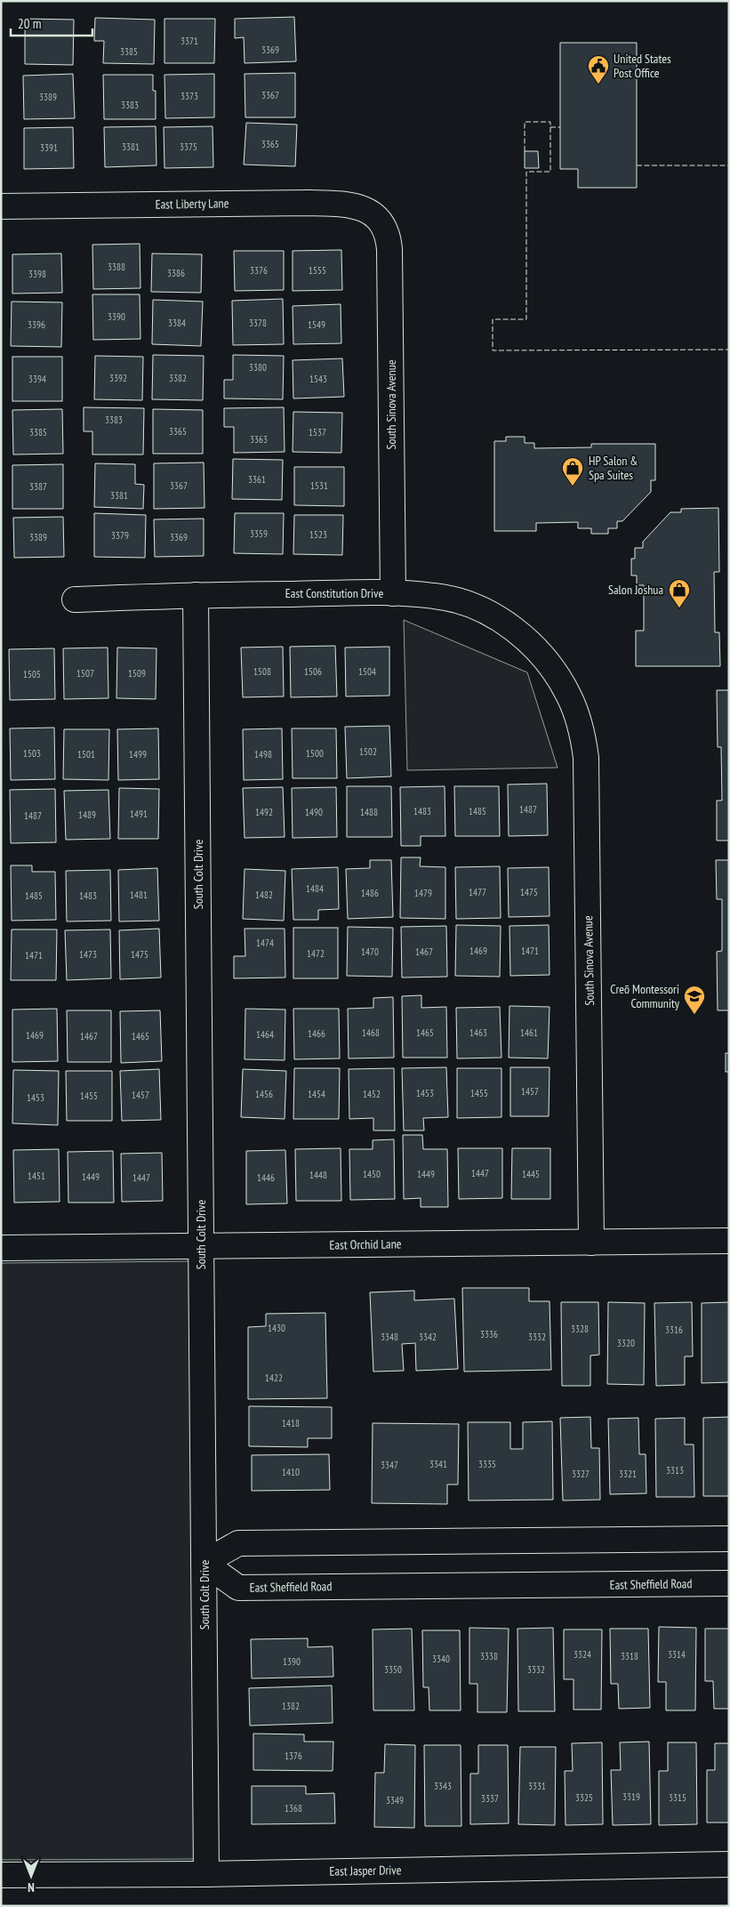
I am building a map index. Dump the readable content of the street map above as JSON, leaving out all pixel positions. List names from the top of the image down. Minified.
{"streets":{"street":["East Liberty Lane","South Sinova Avenue","East Constitution Drive","South Colt Drive","East Orchid Lane","East Sheffield Road","East Jasper Drive"]},"crossings":[["East Liberty Lane","South Sinova Avenue"],["South Sinova Avenue","East Constitution Drive"],["South Sinova Avenue","East Orchid Lane"],["East Constitution Drive","South Colt Drive"],["South Colt Drive","East Orchid Lane"],["South Colt Drive","East Sheffield Road"],["South Colt Drive","East Jasper Drive"]],"places":{"public building":["United States Post Office"],"shop":["HP Salon & Spa Suites","Salon Joshua"],"school or university":["Creō Montessori Community"]},"house_numbers":["3371","3369","3385","3367","3373","3389","3383","3365","3381","3375","3391","3388","3376","1555","3386","3398","3390","3384","3378","3396","1549","3380","3392","3382","3394","1543","3383","3365","3385","1537","3363","3361","3367","1531","3387","3381","3359","1523","3379","3389","3369","1508","1506","1504","1507","1509","1505","1502","1503","1500","1501","1499","1498","1487","1483","1485","1492","1490","1488","1491","1489","1487","1484","1477","1475","1486","1479","1481","1482","1485","1483","1474","1469","1471","1470","1467","1472","1473","1475","1471","1468","1465","1463","1461","1466","1464","1469","1467","1465","1457","1453","1455","1456","1454","1452","1457","1455","1453","1447","1450","1449","1445","1448","1451","1449","1447","1446","1430","3328","3316","3336","3348","3342","3332","3320","1422","1418","3341","3335","3347","3313","1410","3327","3321","3324","3314","3338","3318","3340","1390","3350","3332","1382","1376","3343","3331","3319","3325","3315","3337","3349","1368"],"scale_bar":"20 m","north":"bottom"}
